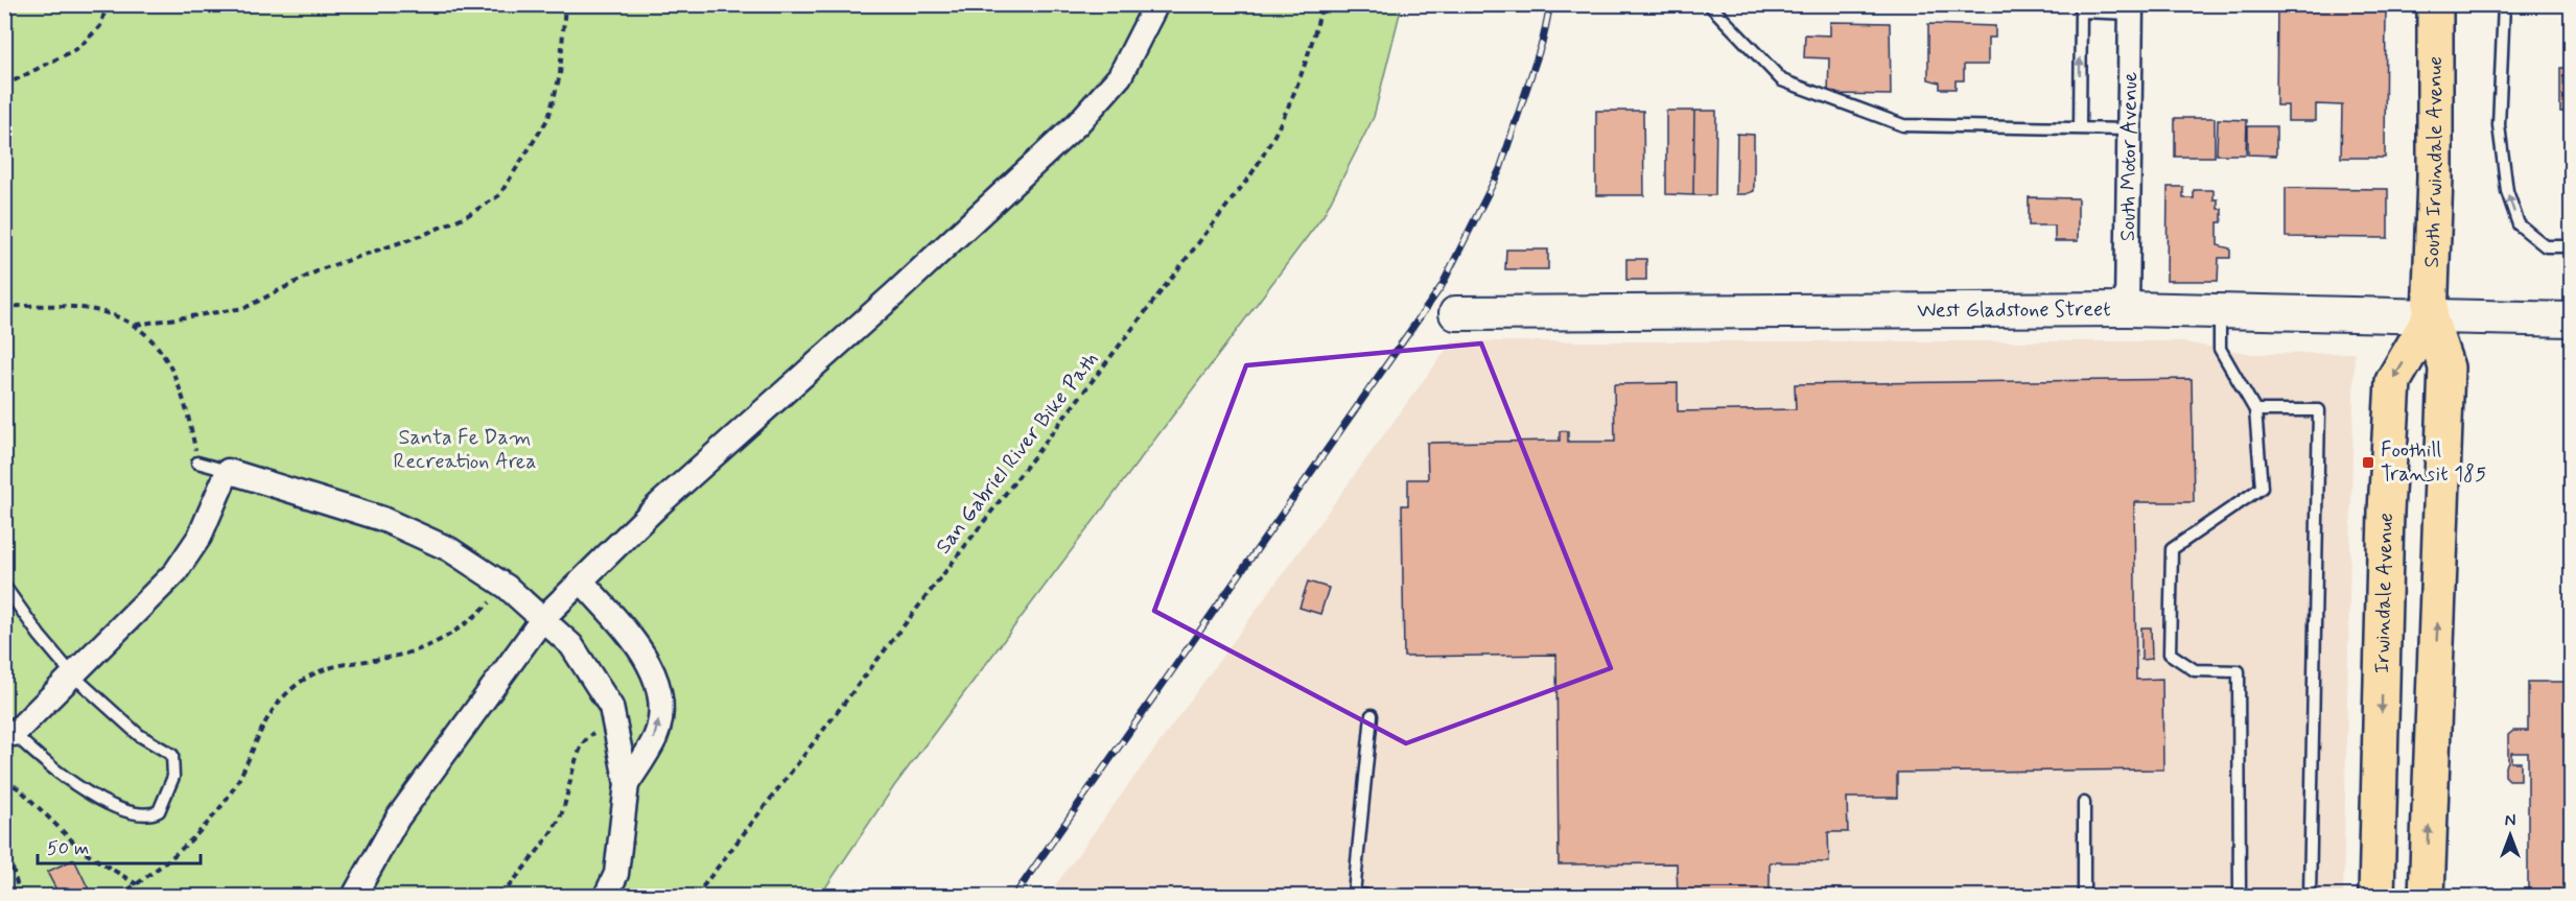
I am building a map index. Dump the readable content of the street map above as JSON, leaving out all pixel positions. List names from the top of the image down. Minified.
{"streets":{"main road":["South Irwindale Avenue","Irwindale Avenue"],"street":["South Motor Avenue","West Gladstone Street"],"path":["San Gabriel River Bike Path"]},"crossings":[["South Motor Avenue","West Gladstone Street"],["South Irwindale Avenue","West Gladstone Street"],["South Irwindale Avenue","Irwindale Avenue"],["West Gladstone Street","Irwindale Avenue"]],"parks":["Santa Fe Dam Recreation Area"],"places":{"transit":["Foothill Transit 185"]},"scale_bar":"50 m","north":"top"}
